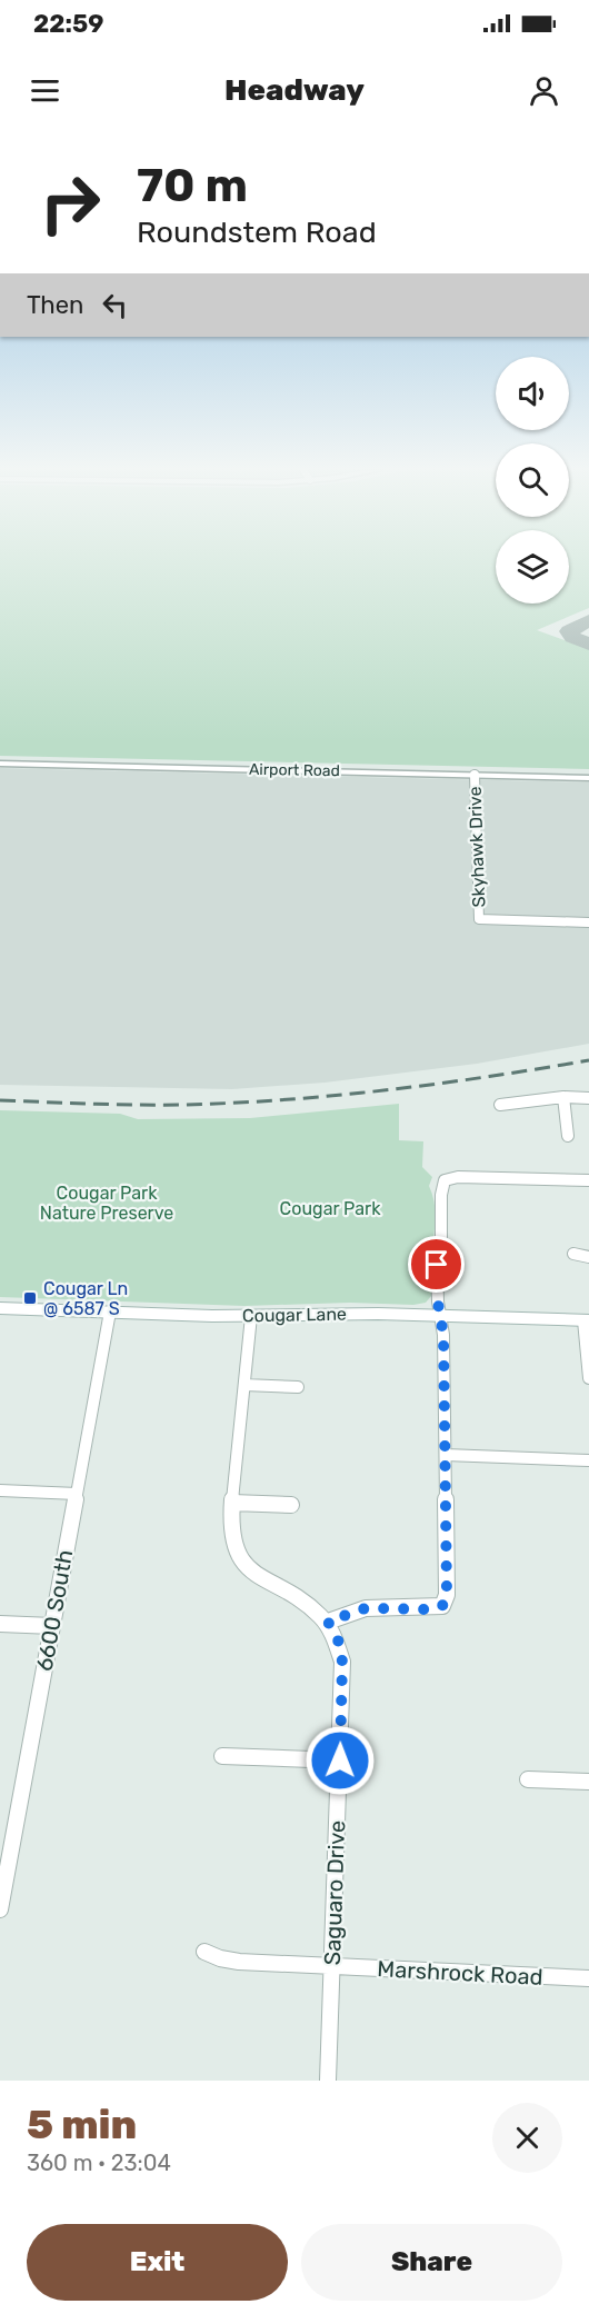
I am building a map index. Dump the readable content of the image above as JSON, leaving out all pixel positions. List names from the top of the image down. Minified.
{"streets":{"main road":["Cougar Lane"],"street":["Airport Road","Skyhawk Drive","6600 South","Saguaro Drive","Marshrock Road"]},"crossings":[["Airport Road","Skyhawk Drive"],["Cougar Lane","6600 South"],["Cougar Lane","Saguaro Drive"],["Saguaro Drive","Marshrock Road"]],"parks":["Cougar Park Nature Preserve","Cougar Park"],"places":{"transit":["Cougar Ln @ 6587 S"]},"page":{"status":"22:59","header":"Headway","turn":["70 m","Roundstem Road"],"then":"Then","heading":["5 min","360 m · 23:04"],"buttons":["Exit","Share"]}}
